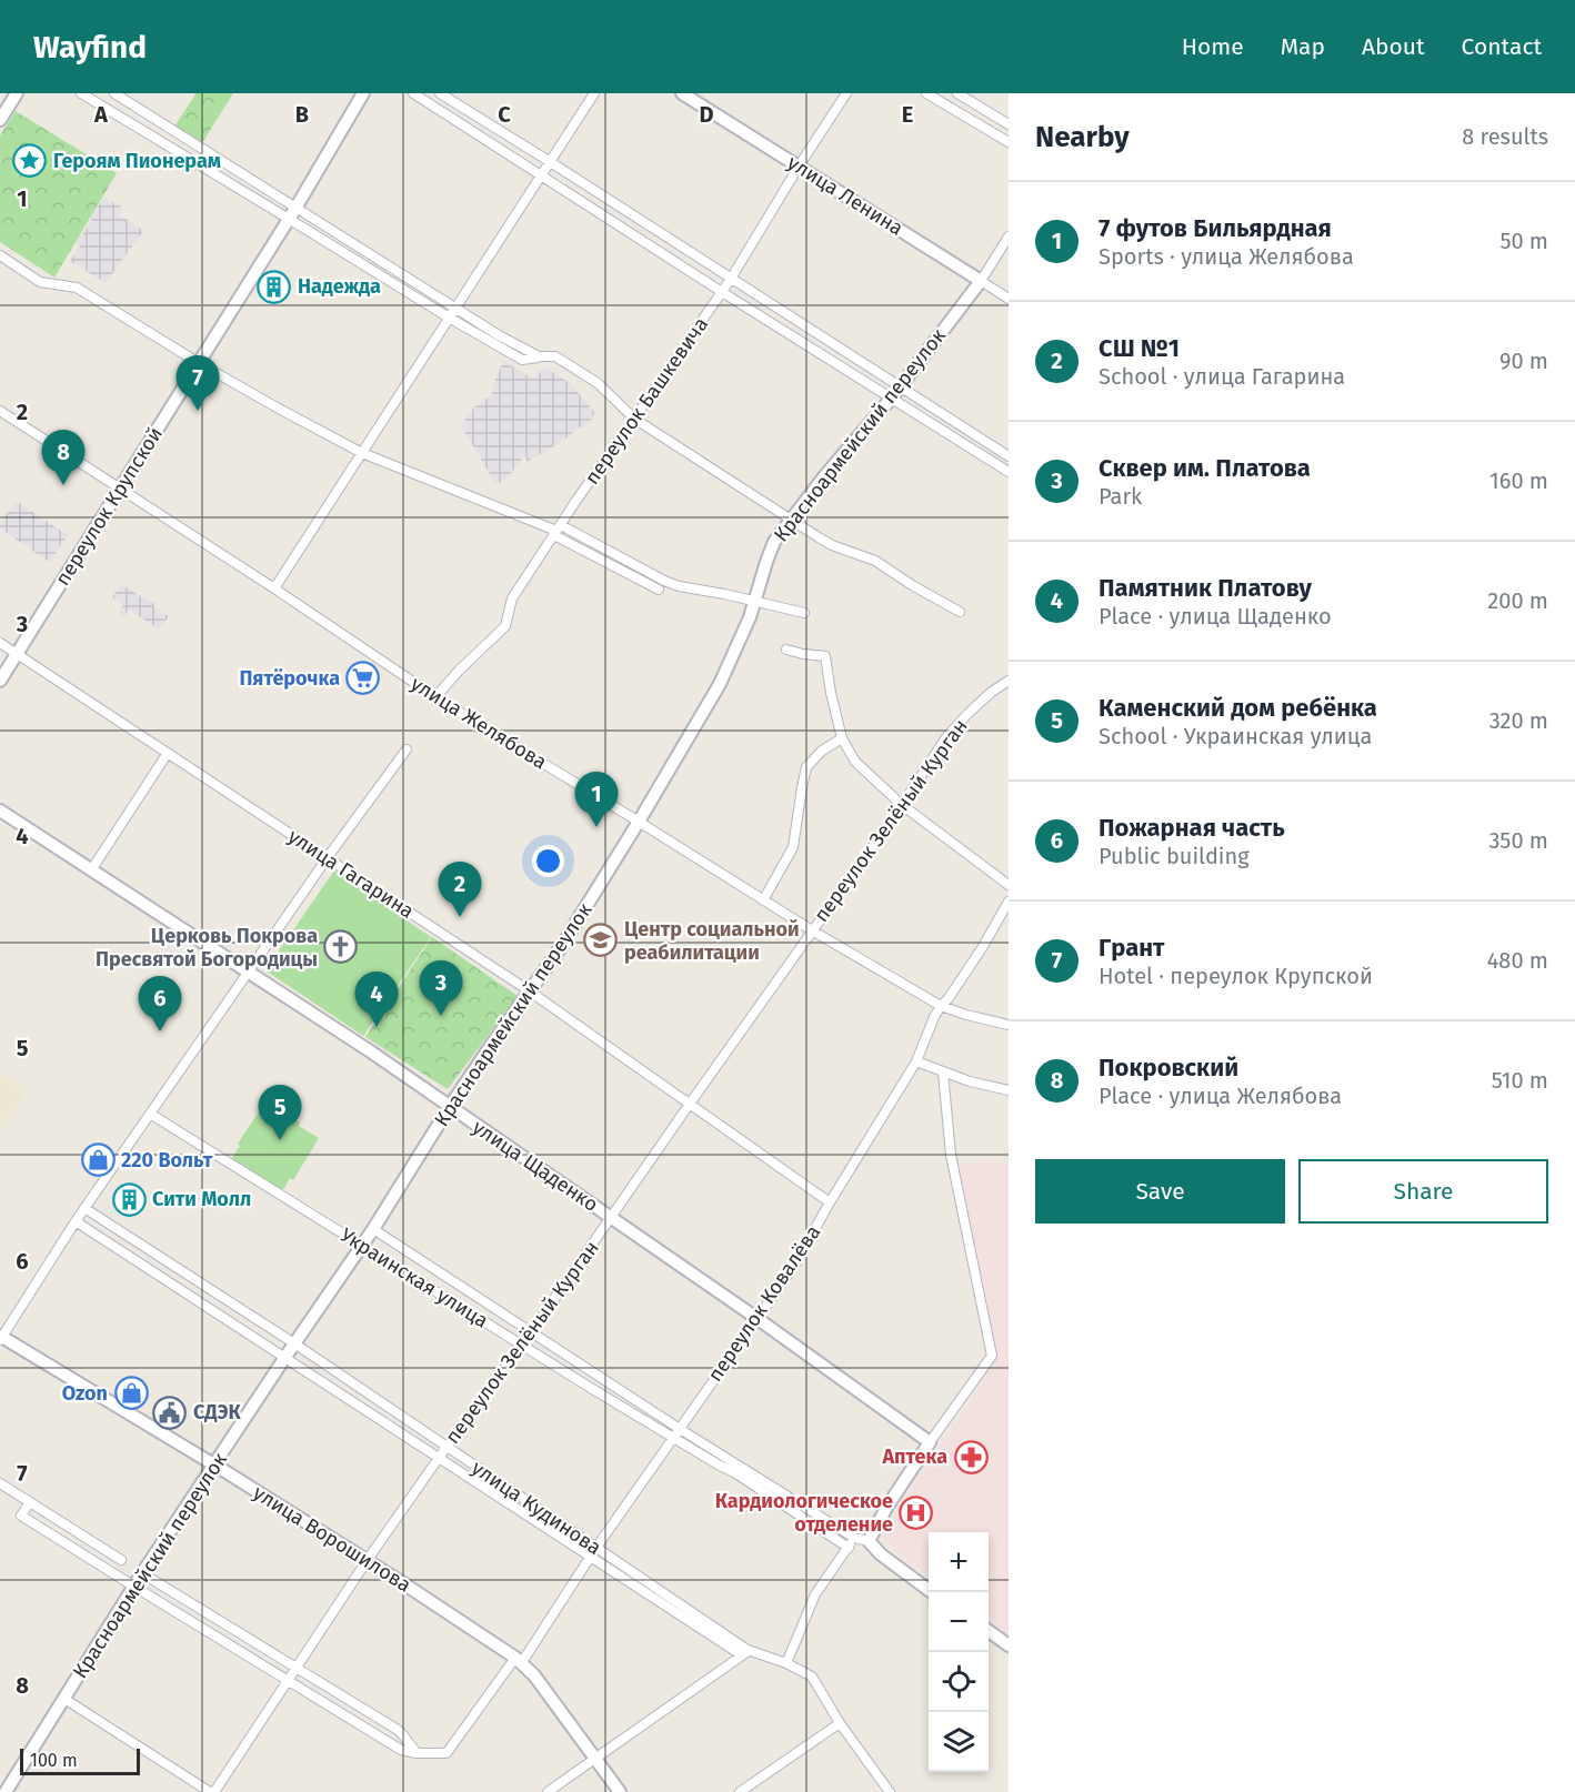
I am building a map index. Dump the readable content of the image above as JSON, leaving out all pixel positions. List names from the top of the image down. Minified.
{"streets":{"street":["улица Ленина","переулок Башкевича","Красноармейский переулок","переулок Крупской","улица Желябова","переулок Зелёный Курган","улица Гагарина","улица Щаденко","Украинская улица","переулок Ковалёва","улица Кудинова","улица Ворошилова"]},"crossings":[["улица Ленина","переулок Башкевича"],["улица Ленина","Красноармейский переулок"],["переулок Башкевича","улица Желябова"],["Красноармейский переулок","улица Желябова"],["Красноармейский переулок","улица Гагарина"],["Красноармейский переулок","улица Щаденко"],["Красноармейский переулок","Украинская улица"],["Красноармейский переулок","улица Кудинова"],["Красноармейский переулок","улица Ворошилова"],["переулок Крупской","улица Желябова"],["переулок Крупской","улица Гагарина"],["улица Желябова","переулок Зелёный Курган"],["улица Желябова","переулок Ковалёва"],["переулок Зелёный Курган","улица Гагарина"],["переулок Зелёный Курган","улица Щаденко"],["переулок Зелёный Курган","Украинская улица"],["переулок Зелёный Курган","улица Кудинова"],["переулок Зелёный Курган","улица Ворошилова"],["улица Гагарина","переулок Ковалёва"],["улица Щаденко","переулок Ковалёва"],["Украинская улица","переулок Ковалёва"],["переулок Ковалёва","улица Кудинова"],["переулок Ковалёва","улица Ворошилова"]],"places":{"place":["Героям Пионерам"],"building":["Надежда","Сити Молл"],"supermarket":["Пятёрочка"],"school or university":["Центр социальной реабилитации"],"church":["Церковь Покрова Пресвятой Богородицы"],"shop":["220 Вольт","Ozon"],"public building":["СДЭК"],"pharmacy":["Аптека"],"hospital":["Кардиологическое отделение"]},"scale_bar":"100 m","page":{"header":"Wayfind","nav":["Home","Map","About","Contact"],"heading":["Nearby","8 results"],"list":[{"mark":"1","name":"7 футов Бильярдная","note":"Sports · улица Желябова","value":"50 m"},{"mark":"2","name":"СШ №1","note":"School · улица Гагарина","value":"90 m"},{"mark":"3","name":"Сквер им. Платова","note":"Park","value":"160 m"},{"mark":"4","name":"Памятник Платову","note":"Place · улица Щаденко","value":"200 m"},{"mark":"5","name":"Каменский дом ребёнка","note":"School · Украинская улица","value":"320 m"},{"mark":"6","name":"Пожарная часть","note":"Public building","value":"350 m"},{"mark":"7","name":"Грант","note":"Hotel · переулок Крупской","value":"480 m"},{"mark":"8","name":"Покровский","note":"Place · улица Желябова","value":"510 m"}],"pins":["7","8","1","2","3","4","6","5"],"buttons":["Save","Share"],"map_buttons":["+","−"],"scale":"100 m"},"grid":{"columns":["A","B","C","D","E"],"rows":["1","2","3","4","5","6","7","8"]}}
